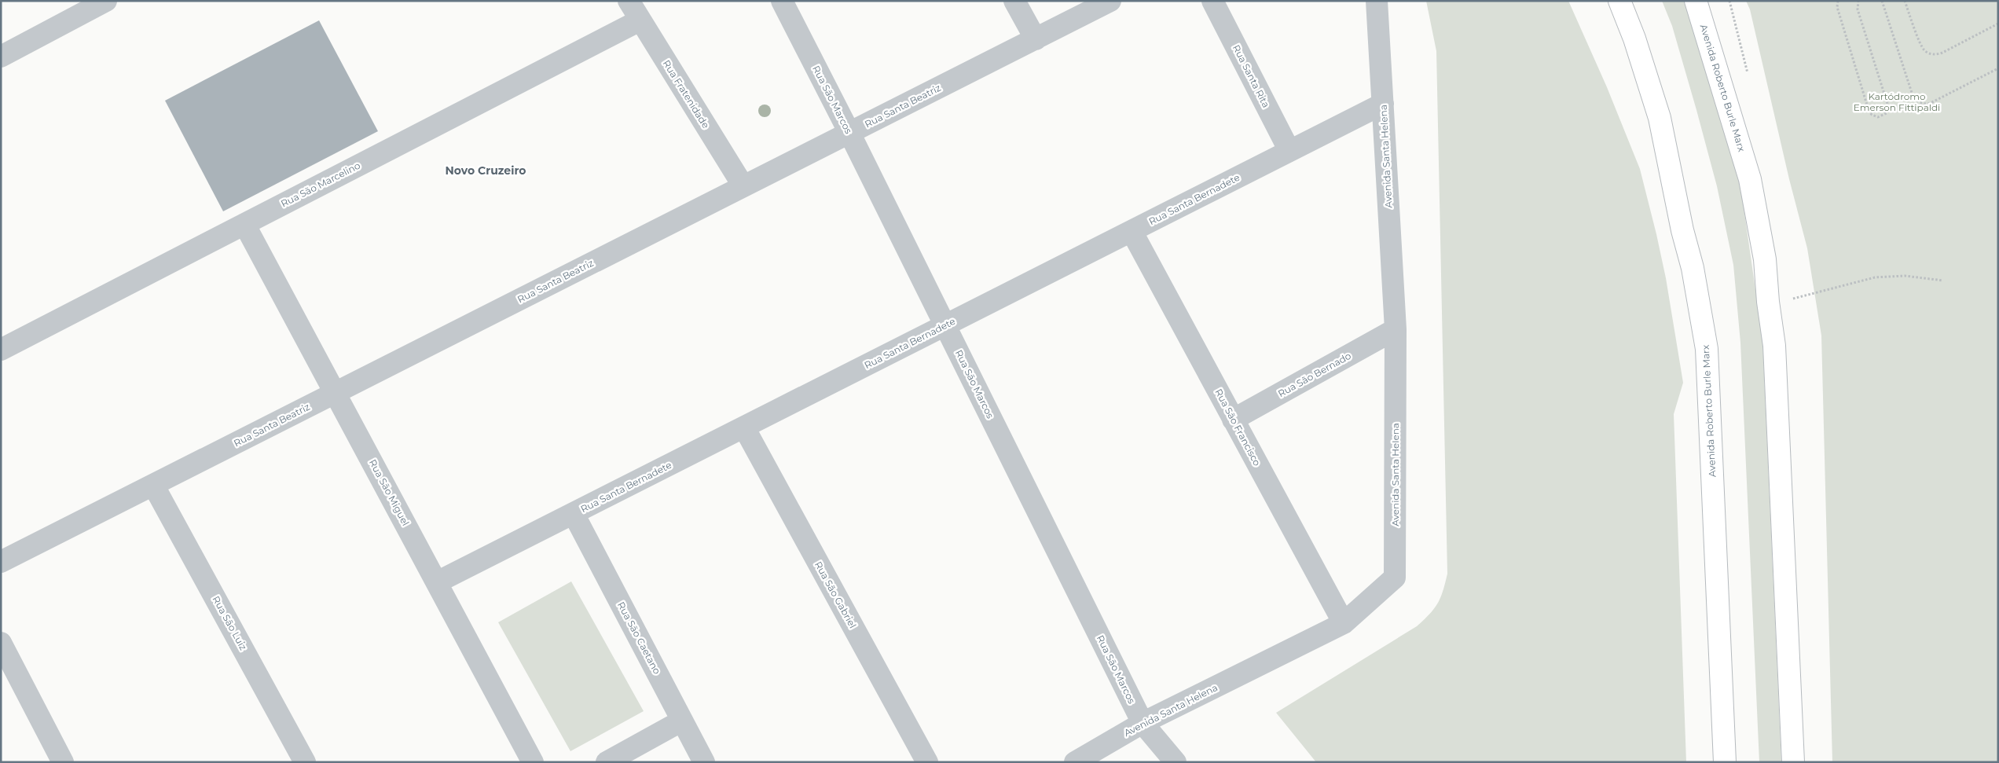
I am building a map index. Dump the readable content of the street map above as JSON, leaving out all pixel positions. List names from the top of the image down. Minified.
{"streets":{"main road":["Avenida Roberto Burle Marx"],"street":["Rua Santa Rita","Rua Fratenidade","Rua São Marcos","Rua Santa Beatriz","Avenida Santa Helena","Rua São Marcelino","Rua Santa Bernadete","Rua São Bernado","Rua São Francisco","Rua São Miguel","Rua São Gabriel","Rua São Luiz","Rua São Caetano"]},"crossings":[["Rua Santa Rita","Rua Santa Bernadete"],["Rua Fratenidade","Rua Santa Beatriz"],["Rua Fratenidade","Rua São Marcelino"],["Rua São Marcos","Rua Santa Beatriz"],["Rua São Marcos","Avenida Santa Helena"],["Rua São Marcos","Rua Santa Bernadete"],["Rua Santa Beatriz","Rua São Miguel"],["Rua Santa Beatriz","Rua São Luiz"],["Avenida Santa Helena","Rua Santa Bernadete"],["Avenida Santa Helena","Rua São Bernado"],["Avenida Santa Helena","Rua São Francisco"],["Rua São Marcelino","Rua São Miguel"],["Rua Santa Bernadete","Rua São Francisco"],["Rua Santa Bernadete","Rua São Miguel"],["Rua Santa Bernadete","Rua São Gabriel"],["Rua Santa Bernadete","Rua São Caetano"],["Rua São Bernado","Rua São Francisco"]],"districts":["Novo Cruzeiro"],"parks":["Kartódromo Emerson Fittipaldi"]}
